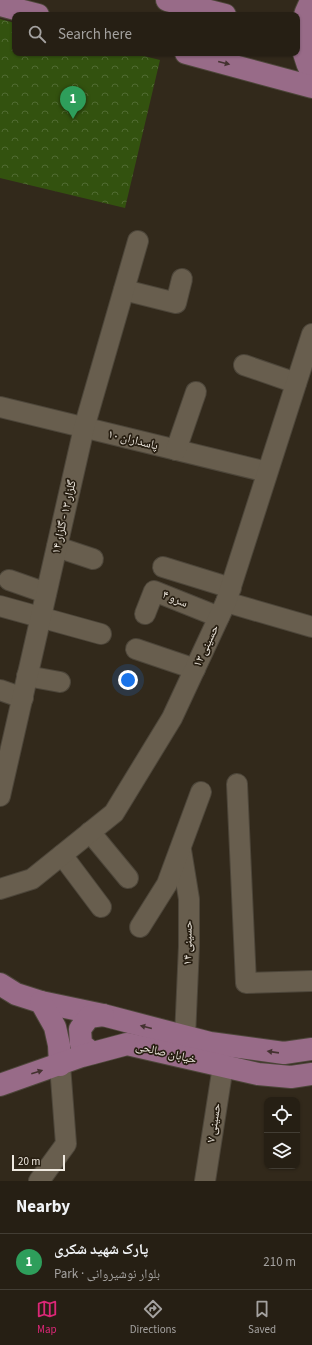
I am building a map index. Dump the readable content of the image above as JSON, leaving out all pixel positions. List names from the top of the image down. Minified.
{"streets":{"main road":["خيابان صالحی"],"street":["پاسداران ١٠","گلزار ۱۳ - گلزار ۱۴","سرو ۴","حسینی ۱۲","حسینی ۱۴","حسینی ۷"]},"crossings":[["پاسداران ١٠","گلزار ۱۳ - گلزار ۱۴"],["پاسداران ١٠","حسینی ۱۲"],["سرو ۴","حسینی ۱۲"],["حسینی ۱۴","خيابان صالحی"],["خيابان صالحی","حسینی ۷"]],"scale_bar":"20 m","page":{"search":"Search here","pins":"1","scale":"20 m","heading":"Nearby","list":[{"mark":"1","name":"پارک شهید شکری","note":"Park · بلوار نوشیروانی","value":"210 m"}],"nav":["Map","Directions","Saved"]}}
